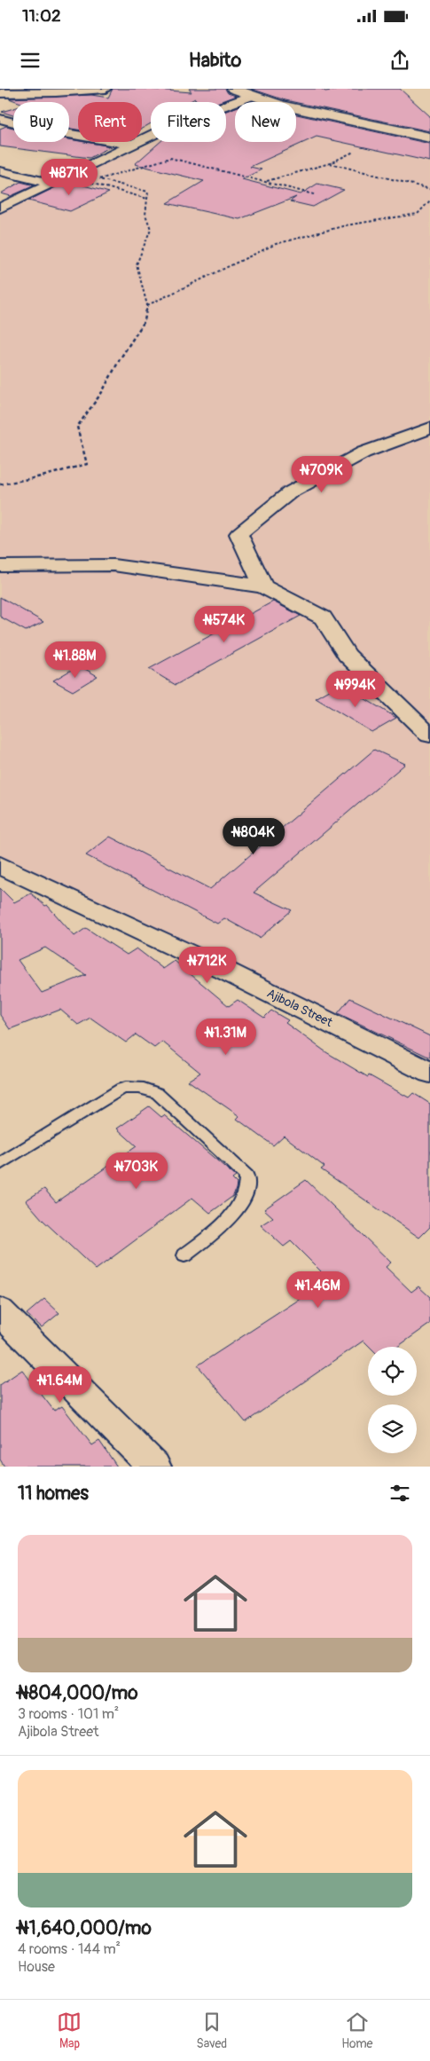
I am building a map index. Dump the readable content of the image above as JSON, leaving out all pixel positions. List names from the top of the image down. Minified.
{"streets":{"street":["Ajibola Street"]},"page":{"status":"11:02","header":"Habito","chip":["Buy","Rent","Filters","New"],"price":["₦871K","₦709K","₦574K","₦1.88M","₦994K","₦804K","₦712K","₦1.31M","₦703K","₦1.46M","₦1.64M"],"heading":"11 homes","list":[{"name":"₦804,000/mo","note":"3 rooms · 101 m² · Ajibola Street"},{"name":"₦1,640,000/mo","note":"4 rooms · 144 m² · House"}],"tabs":["Map","Saved","Home"]}}
